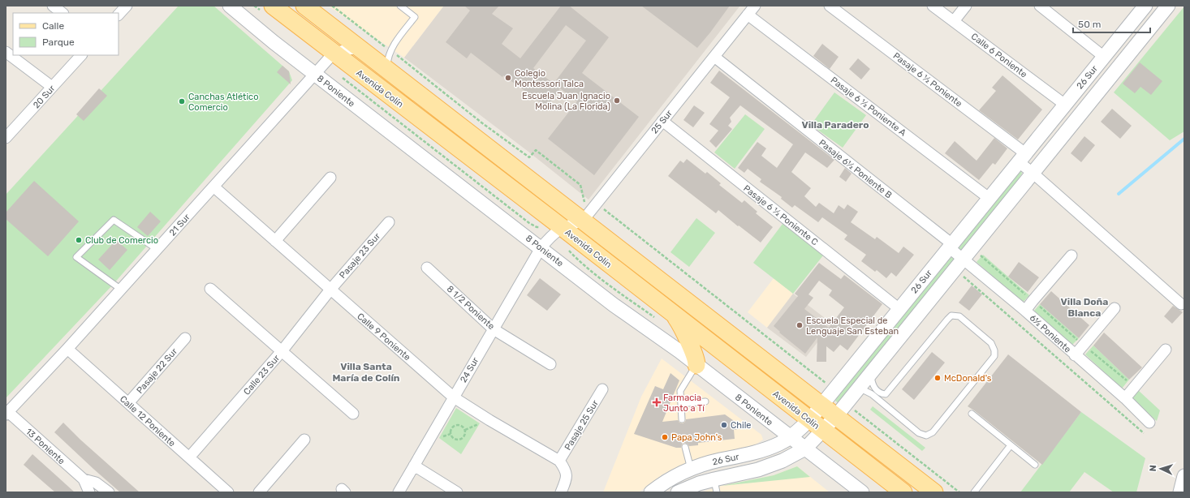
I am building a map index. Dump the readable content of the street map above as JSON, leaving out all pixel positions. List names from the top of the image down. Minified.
{"streets":{"main road":["Avenida Colín"],"street":["Calle 6 Poniente","26 Sur","Pasaje 6 ½ Poniente","8 Poniente","20 Sur","Pasaje 6 ½ Poniente A","25 Sur","Pasaje 6½ Poniente B","Pasaje 6 ½ Poniente C","21 Sur","Pasaje 23 Sur","8 1/2 Poniente","6½ Poniente","Calle 9 Poniente","24 Sur","Pasaje 22 Sur","Calle 23 Sur","Calle 12 Poniente","Pasaje 25 Sur","13 Poniente"]},"crossings":[["Calle 6 Poniente","26 Sur"],["26 Sur","Pasaje 6 ½ Poniente"],["26 Sur","Avenida Colín"],["26 Sur","8 Poniente"],["26 Sur","Pasaje 6 ½ Poniente A"],["26 Sur","Pasaje 6½ Poniente B"],["26 Sur","Pasaje 6 ½ Poniente C"],["26 Sur","6½ Poniente"],["Avenida Colín","25 Sur"],["Avenida Colín","21 Sur"],["Avenida Colín","24 Sur"],["8 Poniente","21 Sur"],["8 Poniente","24 Sur"],["Pasaje 6 ½ Poniente A","25 Sur"],["25 Sur","Pasaje 6½ Poniente B"],["25 Sur","Pasaje 6 ½ Poniente C"],["Pasaje 6½ Poniente B","6½ Poniente"],["21 Sur","Calle 9 Poniente"],["21 Sur","Calle 12 Poniente"],["21 Sur","13 Poniente"],["Pasaje 23 Sur","Calle 9 Poniente"],["Pasaje 23 Sur","Calle 23 Sur"],["8 1/2 Poniente","24 Sur"],["Calle 9 Poniente","24 Sur"],["Calle 9 Poniente","Calle 23 Sur"],["Calle 9 Poniente","Pasaje 25 Sur"],["Pasaje 22 Sur","Calle 12 Poniente"],["Calle 23 Sur","Calle 12 Poniente"]],"districts":["Villa Paradero","Villa Doña Blanca","Villa Santa María de Colín"],"places":{"other":["Colegio Montessori Talca","Escuela Juan Ignacio Molina (La Florida)","Canchas Atlético Comercio","Club de Comercio","Escuela Especial de Lenguaje San Esteban","McDonald's","Chile","Papa John's"],"health":["Farmacia Junto a Tí"]},"legend":["Calle","Parque"],"scale_bar":"50 m","north":"left"}
